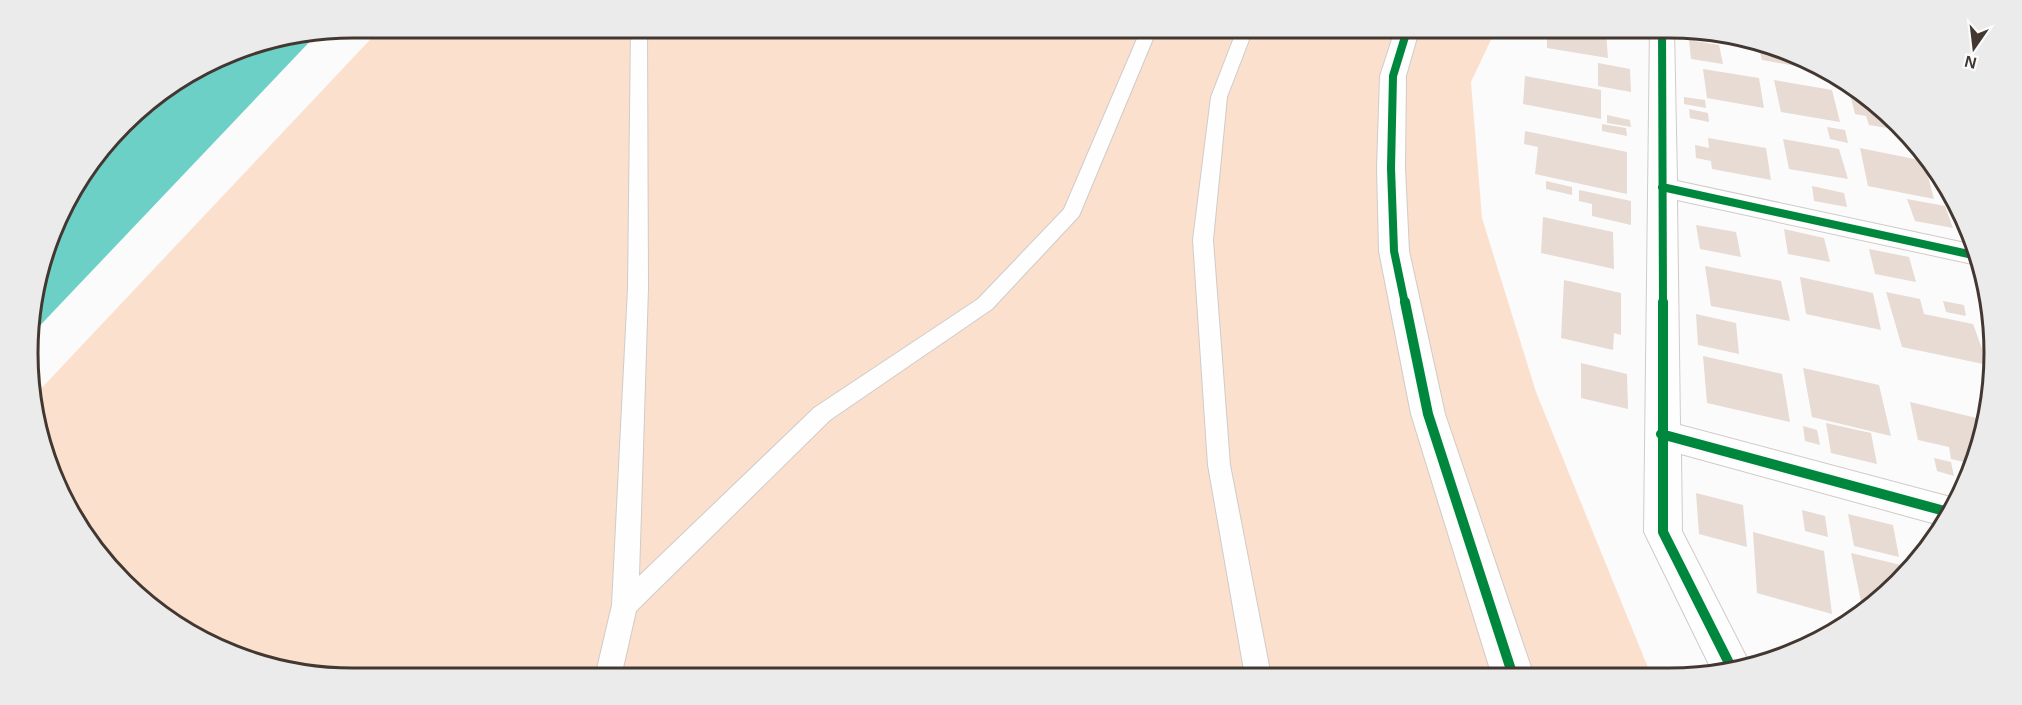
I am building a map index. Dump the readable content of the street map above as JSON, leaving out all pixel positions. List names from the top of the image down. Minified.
{"north":"bottom"}
